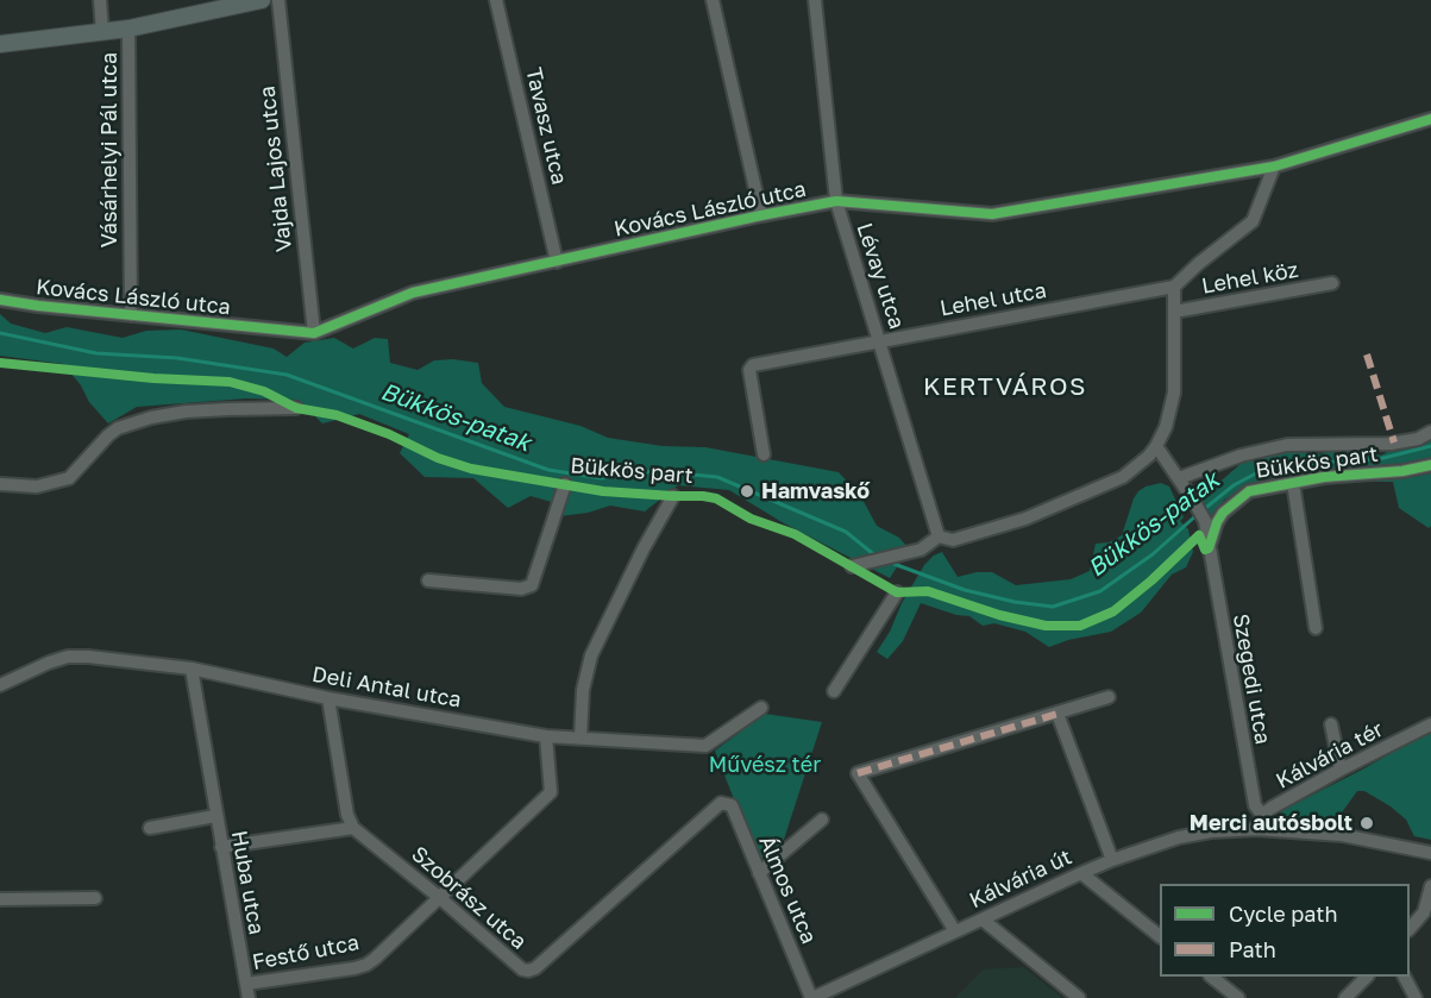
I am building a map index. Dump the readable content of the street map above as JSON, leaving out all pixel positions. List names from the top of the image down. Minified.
{"streets":{"street":["Tavasz utca","Vásárhelyi Pál utca","Vajda Lajos utca","Kovács László utca","Lévay utca","Lehel köz","Lehel utca","Bükkös part","Szegedi utca","Deli Antal utca","Kálvária tér","Kálvária út","Huba utca","Álmos utca","Szobrász utca","Festő utca"]},"crossings":[["Tavasz utca","Kovács László utca"],["Vásárhelyi Pál utca","Kovács László utca"],["Vajda Lajos utca","Kovács László utca"],["Kovács László utca","Lévay utca"],["Lévay utca","Lehel utca"],["Bükkös part","Szegedi utca"],["Szegedi utca","Kálvária tér"],["Deli Antal utca","Huba utca"],["Deli Antal utca","Festő utca"],["Kálvária tér","Kálvária út"],["Kálvária út","Álmos utca"],["Huba utca","Festő utca"],["Álmos utca","Szobrász utca"],["Szobrász utca","Festő utca"]],"districts":["KERTVÁROS"],"water":["Bükkös-patak"],"parks":["Művész tér"],"places":["Hamvaskő","Merci autósbolt"],"legend":["Cycle path","Path"]}
